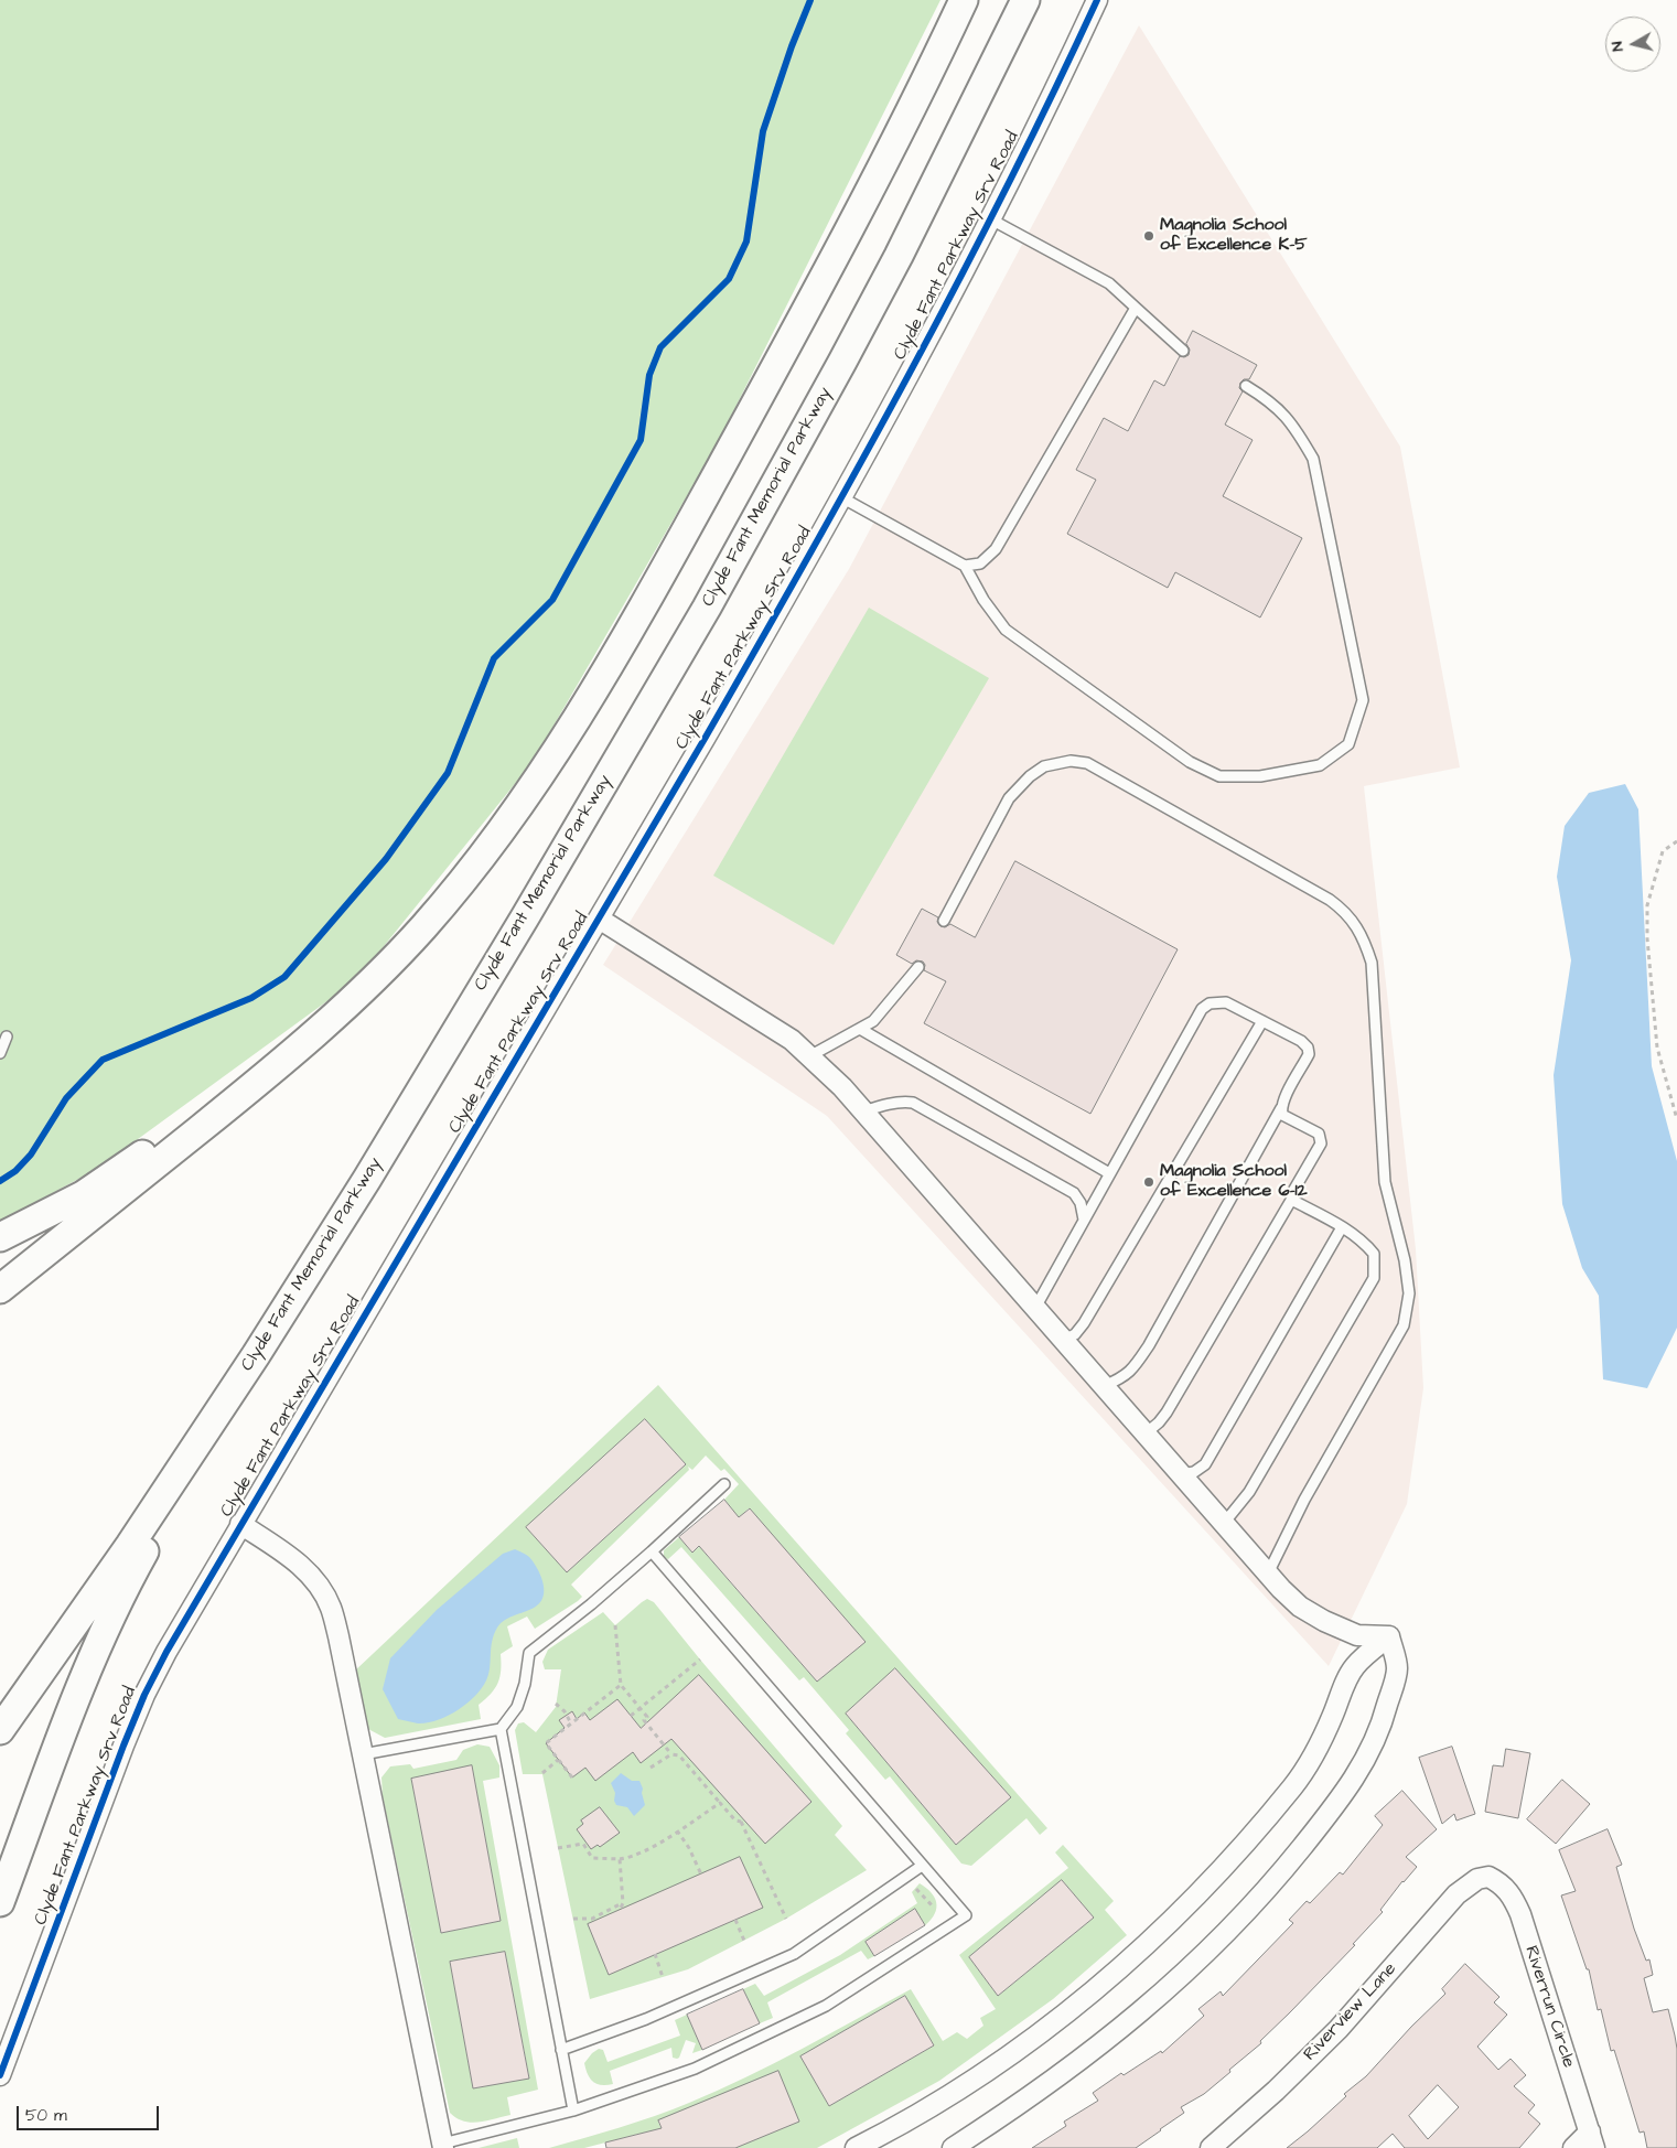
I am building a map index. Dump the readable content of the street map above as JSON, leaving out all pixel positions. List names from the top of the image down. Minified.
{"streets":{"main road":["Clyde Fant Memorial Parkway"],"street":["Clyde Fant Parkway Srv Road","Riverrun Circle","Riverview Lane"]},"crossings":[["Riverrun Circle","Riverview Lane"]],"places":["Magnolia School of Excellence K-5","Magnolia School of Excellence 6-12"],"scale_bar":"50 m","north":"left"}
